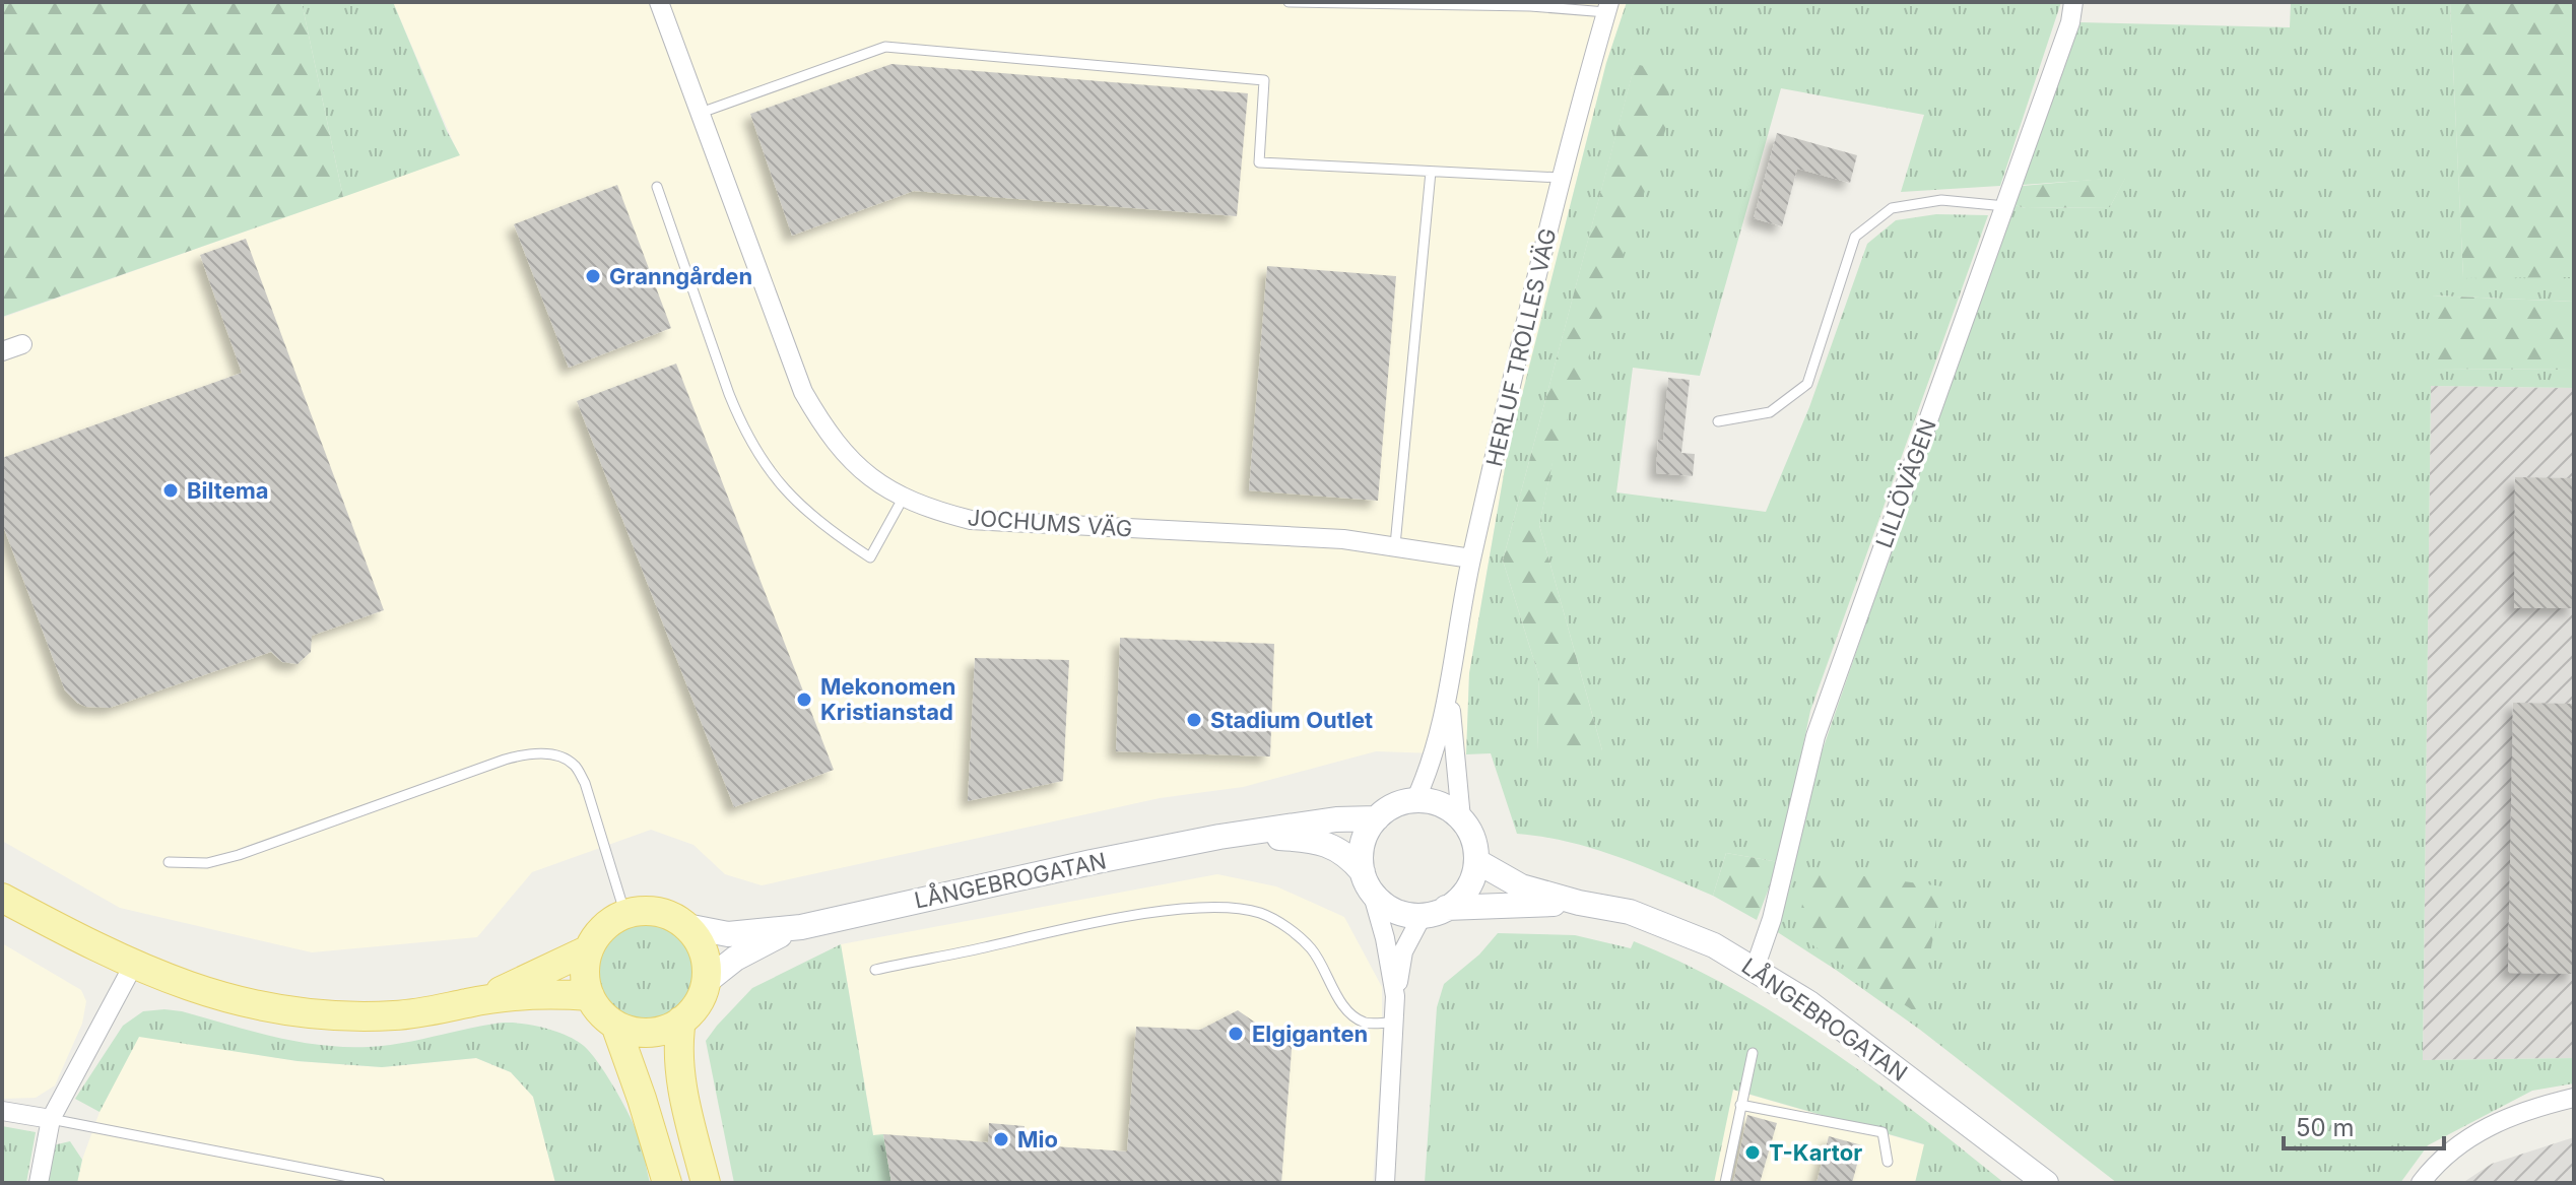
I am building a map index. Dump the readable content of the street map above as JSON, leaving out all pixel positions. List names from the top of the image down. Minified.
{"streets":{"main road":["LÅNGEBROGATAN"],"street":["HERLUF TROLLES VÄG","LILLÖVÄGEN","JOCHUMS VÄG"]},"crossings":[["HERLUF TROLLES VÄG","JOCHUMS VÄG"],["HERLUF TROLLES VÄG","LÅNGEBROGATAN"],["LILLÖVÄGEN","LÅNGEBROGATAN"]],"places":["Granngården","Biltema","Mekonomen Kristianstad","Stadium Outlet","Elgiganten","Mio","T-Kartor"],"scale_bar":"50 m"}
